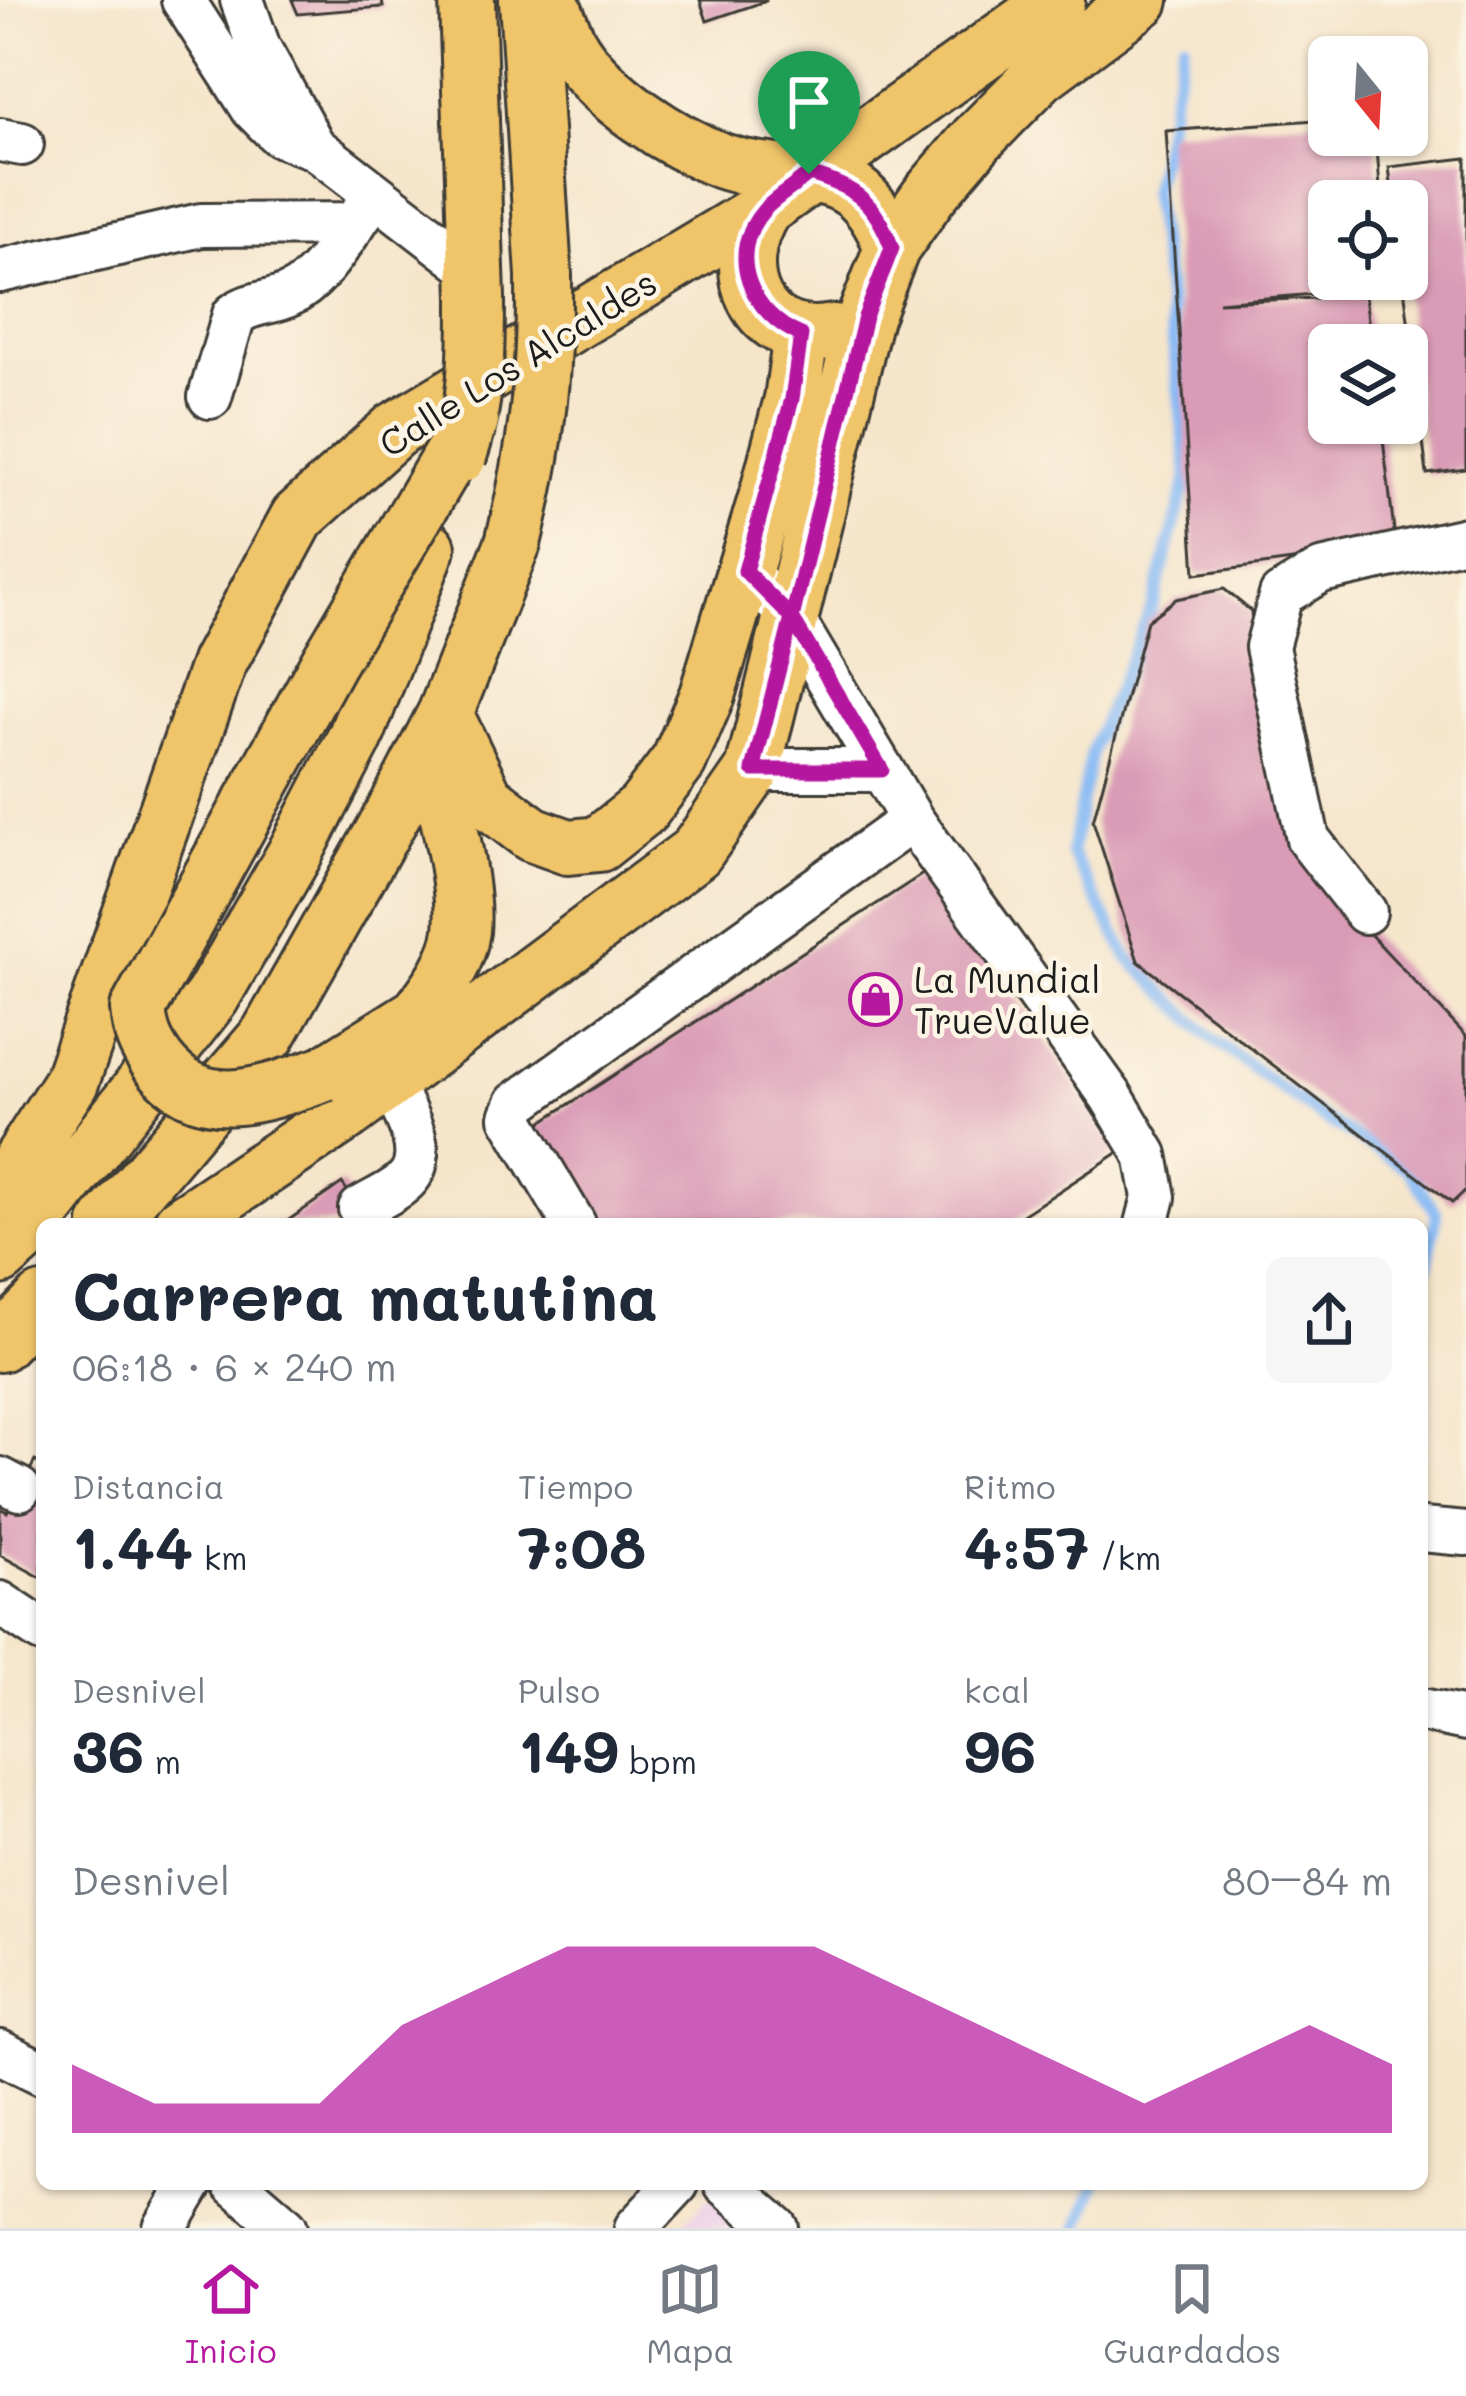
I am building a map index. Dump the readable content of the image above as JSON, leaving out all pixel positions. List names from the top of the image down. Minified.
{"streets":{"main road":["Calle Los Alcaldes"]},"places":{"shop":["La Mundial TrueValue"]},"north":"bottom","page":{"heading":["Carrera matutina","06:18 · 6 × 240 m"],"stats":[["Distancia","1.44 km"],["Tiempo","7:08"],["Ritmo","4:57 /km"],["Desnivel","36 m"],["Pulso","149 bpm"],["kcal","96"]],"chart":["Desnivel","80–84 m"],"tabs":["Inicio","Mapa","Guardados"]}}
